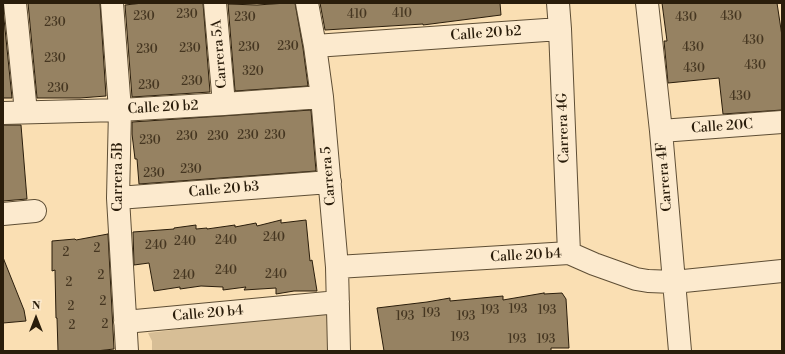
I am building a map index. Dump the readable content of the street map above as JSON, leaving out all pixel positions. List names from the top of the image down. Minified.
{"streets":{"street":["Calle 20 b2","Carrera 5A","Calle 20C","Carrera 4G","Carrera 5","Carrera 5B","Carrera 4F","Calle 20 b3","Calle 20 b4"]},"crossings":[["Calle 20 b2","Carrera 5A"],["Calle 20 b2","Carrera 4G"],["Calle 20 b2","Carrera 5"],["Calle 20 b2","Carrera 5B"],["Calle 20C","Carrera 4F"],["Carrera 4G","Calle 20 b4"],["Carrera 5","Calle 20 b3"],["Carrera 5","Calle 20 b4"],["Carrera 5B","Calle 20 b3"],["Carrera 5B","Calle 20 b4"],["Carrera 4F","Calle 20 b4"]],"house_numbers":["410","230","410","230","430","230","430","230","430","230","230","430","230","230","230","430","430","320","230","230","230","430","230","230","230","230","230","230","230","240","240","240","240","2","2","240","240","2","240","2","2","2","193","193","193","193","193","193","2","2","193","193","193"],"north":"top"}
